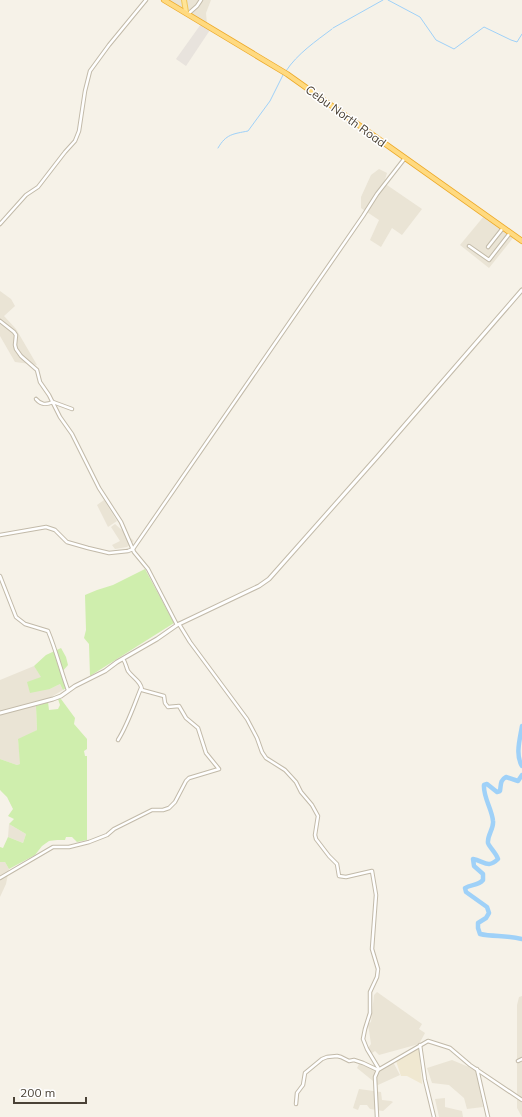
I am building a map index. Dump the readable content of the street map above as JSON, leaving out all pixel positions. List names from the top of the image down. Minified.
{"streets":{"highway":["Cebu North Road"]},"scale_bar":"200 m"}
